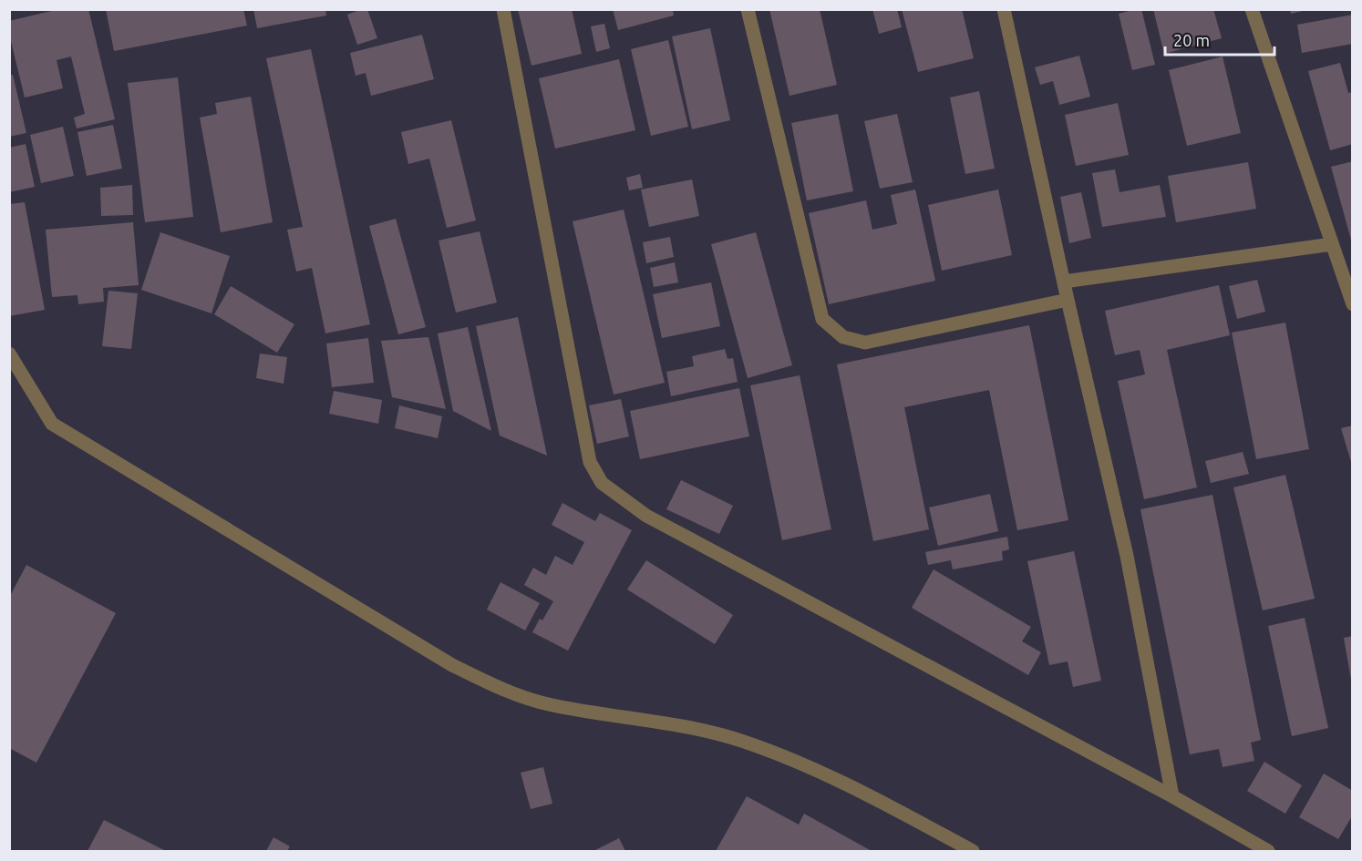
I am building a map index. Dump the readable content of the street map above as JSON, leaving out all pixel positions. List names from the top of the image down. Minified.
{"scale_bar":"20 m"}
